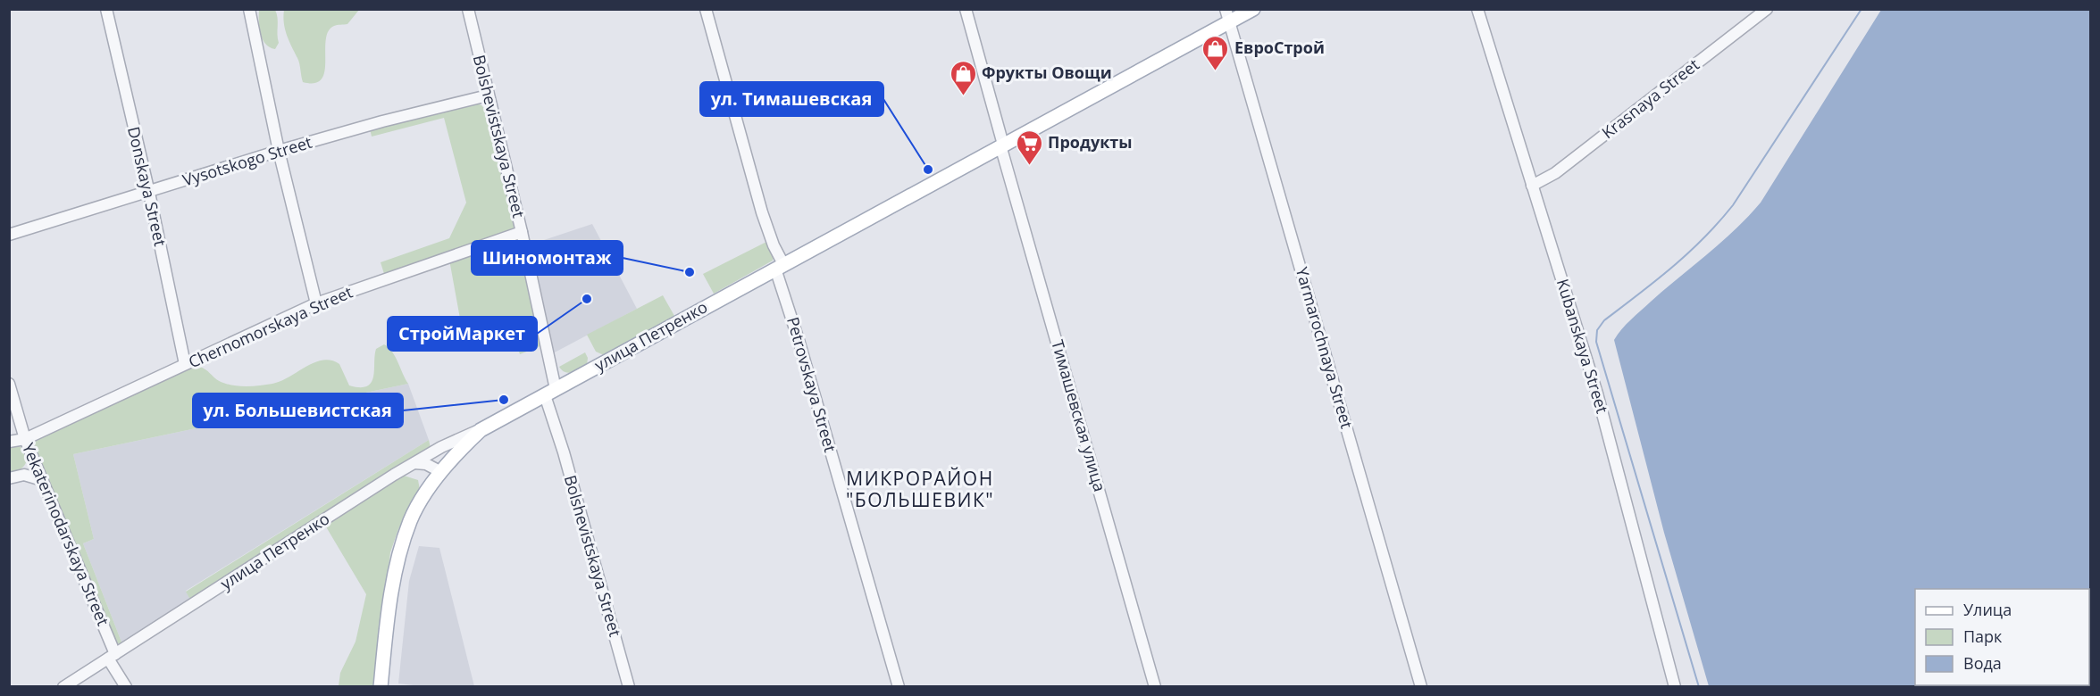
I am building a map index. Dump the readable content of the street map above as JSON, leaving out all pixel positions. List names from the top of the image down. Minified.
{"streets":{"main road":["улица Петренко"],"street":["Krasnaya Street","Bolshevistskaya Street","Vysotskogo Street","Donskaya Street","Chernomorskaya Street","Kubanskaya Street","Yarmarochnaya Street","Petrovskaya Street","Тимашевская улица","Yekaterinodarskaya Street"]},"crossings":[["Krasnaya Street","Kubanskaya Street"],["Bolshevistskaya Street","Vysotskogo Street"],["Bolshevistskaya Street","Chernomorskaya Street"],["Bolshevistskaya Street","улица Петренко"],["Vysotskogo Street","Donskaya Street"],["Donskaya Street","Chernomorskaya Street"],["Chernomorskaya Street","Yekaterinodarskaya Street"],["улица Петренко","Yarmarochnaya Street"],["улица Петренко","Petrovskaya Street"],["улица Петренко","Тимашевская улица"],["улица Петренко","Yekaterinodarskaya Street"]],"districts":["МИКРОРАЙОН \"БОЛЬШЕВИК\""],"places":{"shop":["ЕвроСтрой","Фрукты Овощи"],"supermarket":["Продукты"],"other":["ул. Тимашевская","Шиномонтаж","СтройМаркет","ул. Большевистская"]},"legend":["Улица","Парк","Вода"]}
